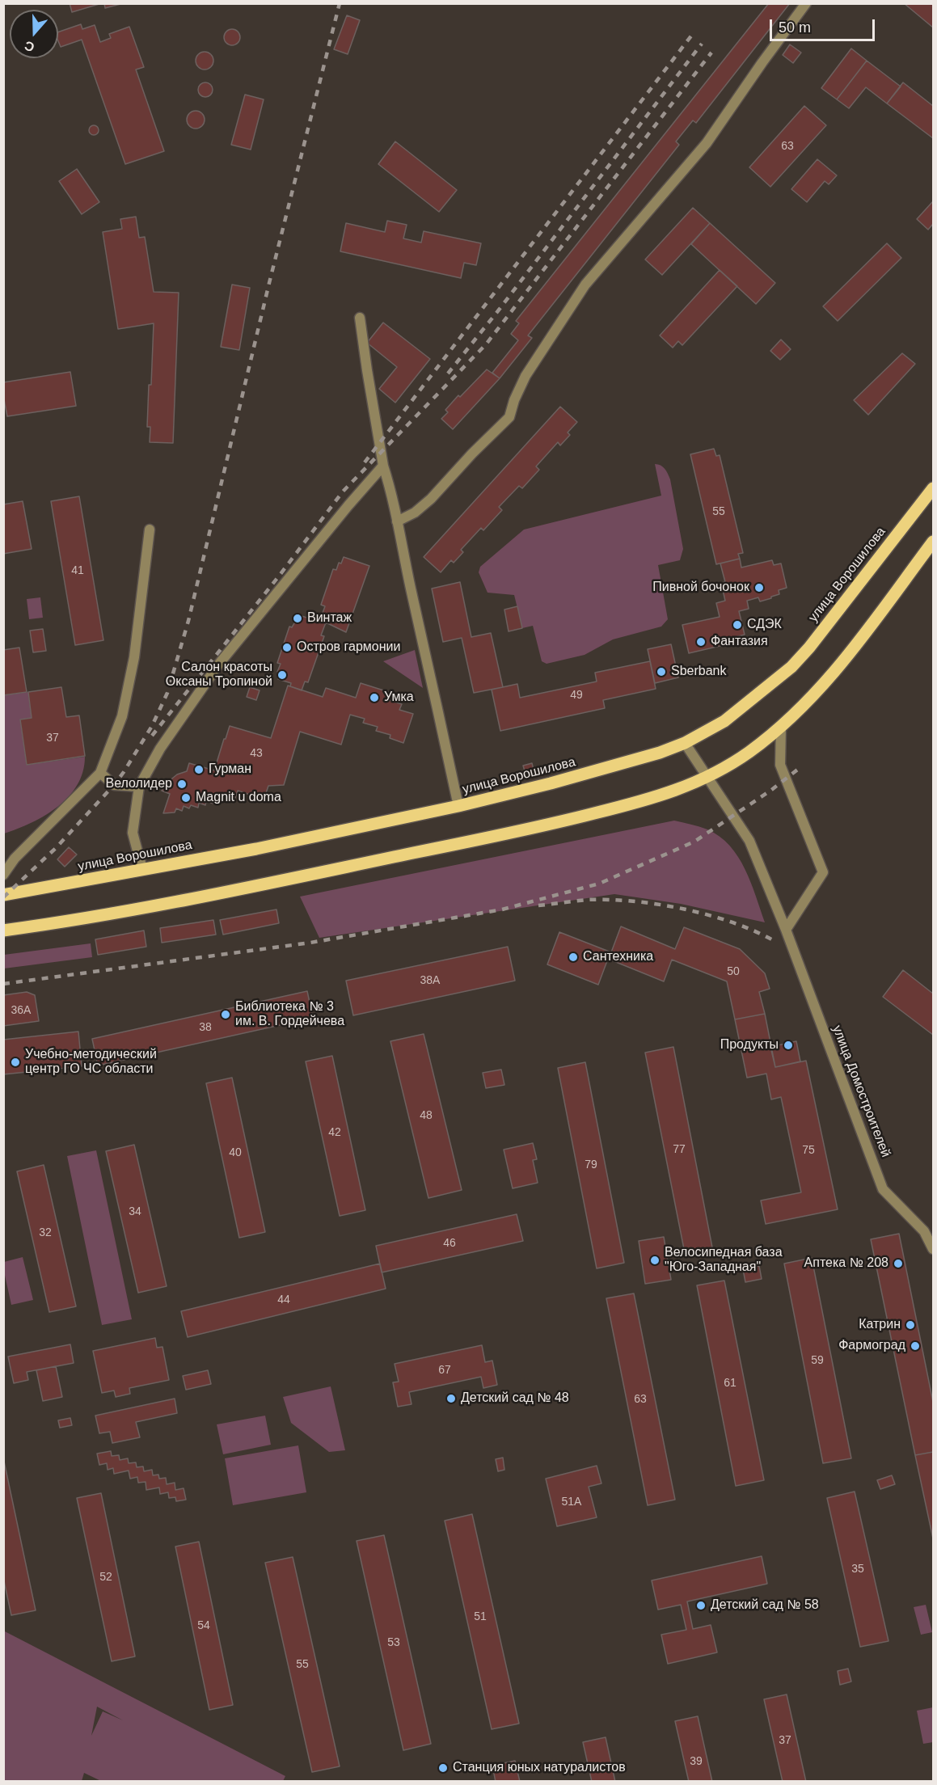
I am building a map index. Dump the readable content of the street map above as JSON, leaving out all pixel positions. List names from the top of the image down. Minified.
{"streets":{"main road":["улица Ворошилова"],"street":["улица Домостроителей"]},"crossings":[["улица Ворошилова","улица Домостроителей"]],"places":["Пивной бочонок","Винтаж","СДЭК","Фантазия","Остров гармонии","Sberbank","Салон красоты Оксаны Тропиной","Умка","Гурман","Велолидер","Magnit u doma","Сантехника","Библиотека № 3 им. В. Гордейчева","Продукты","Учебно-методический центр ГО ЧС области","Велосипедная база \"Юго-Западная\"","Аптека № 208","Катрин","Фармоград","Детский сад № 48","Детский сад № 58","Станция юных натуралистов"],"house_numbers":["63","55","41","49","37","43","50","38А","36А","38","48","42","77","75","40","79","34","32","46","44","59","67","61","63","51А","35","52","51","54","53","55","37","39"],"scale_bar":"50 m","north":"bottom"}
